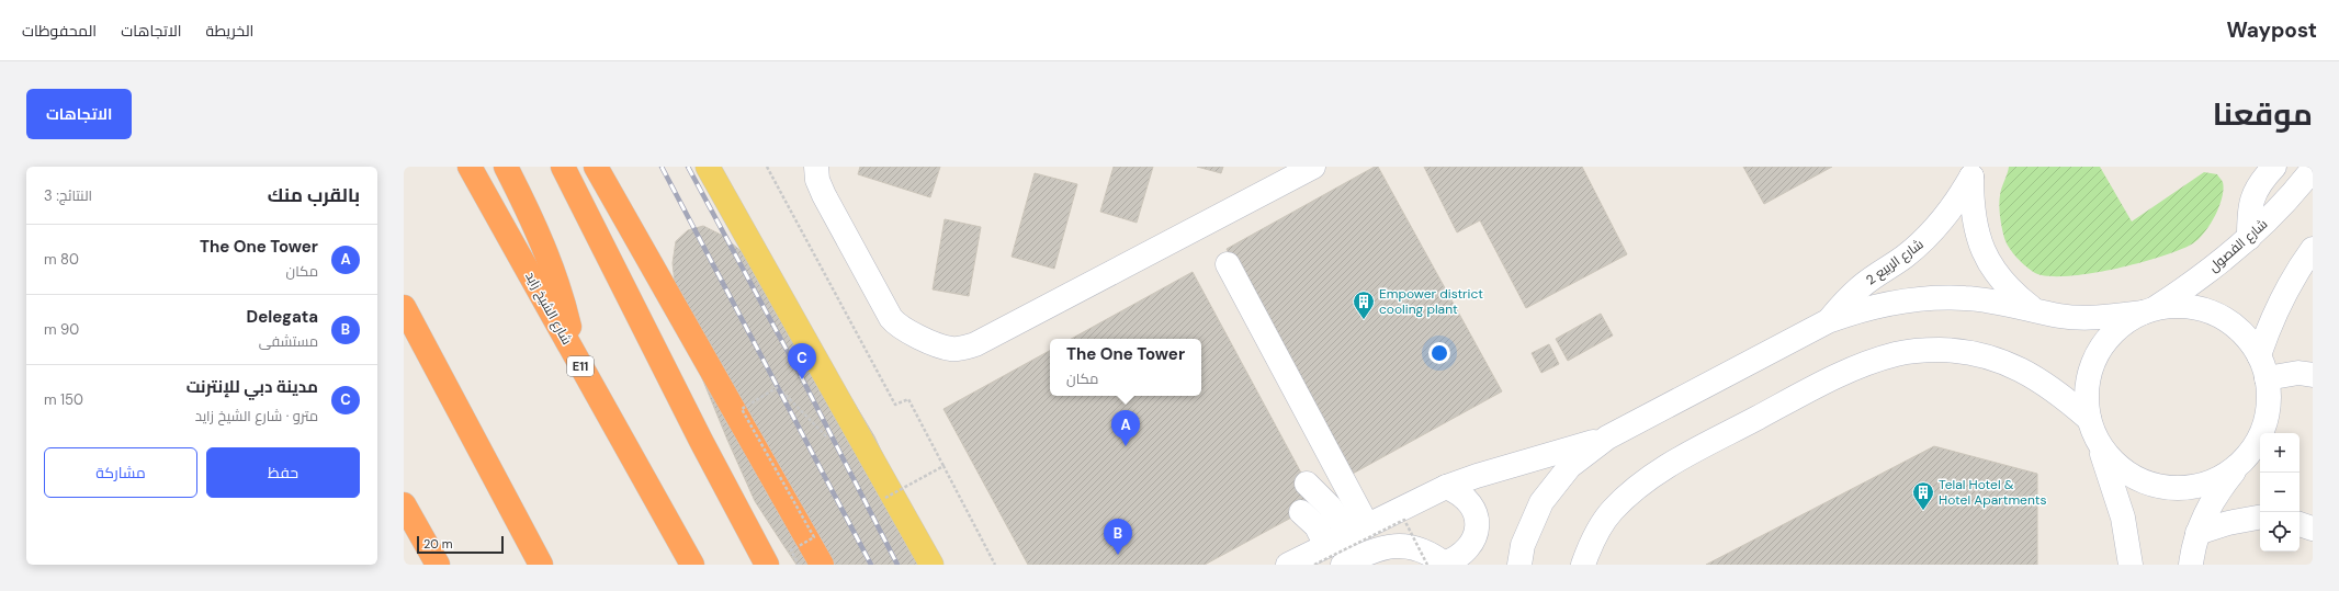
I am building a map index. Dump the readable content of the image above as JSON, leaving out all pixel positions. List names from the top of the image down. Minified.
{"streets":{"highway":["شارع الشيخ زايد","E11"],"street":["شارع الفصول","شارع الربيع 2"]},"places":{"building":["Empower district cooling plant","Telal Hotel & Hotel Apartments"]},"scale_bar":"20 m","page":{"header":"Waypost","nav":["الخريطة","الاتجاهات","المحفوظات"],"title":"موقعنا","buttons":["الاتجاهات",["حفظ","مشاركة"]],"heading":["بالقرب منك","النتائج: 3"],"list":[{"mark":"A","name":"The One Tower","note":"مكان","value":"80 m"},{"mark":"B","name":"Delegata","note":"مستشفى","value":"90 m"},{"mark":"C","name":"مدينة دبي للإنترنت","note":"مترو · شارع الشيخ زايد","value":"150 m"}],"popup":["The One Tower","مكان"],"pins":["C","A","B"],"map_buttons":["+","−"],"scale":"20 m"}}
